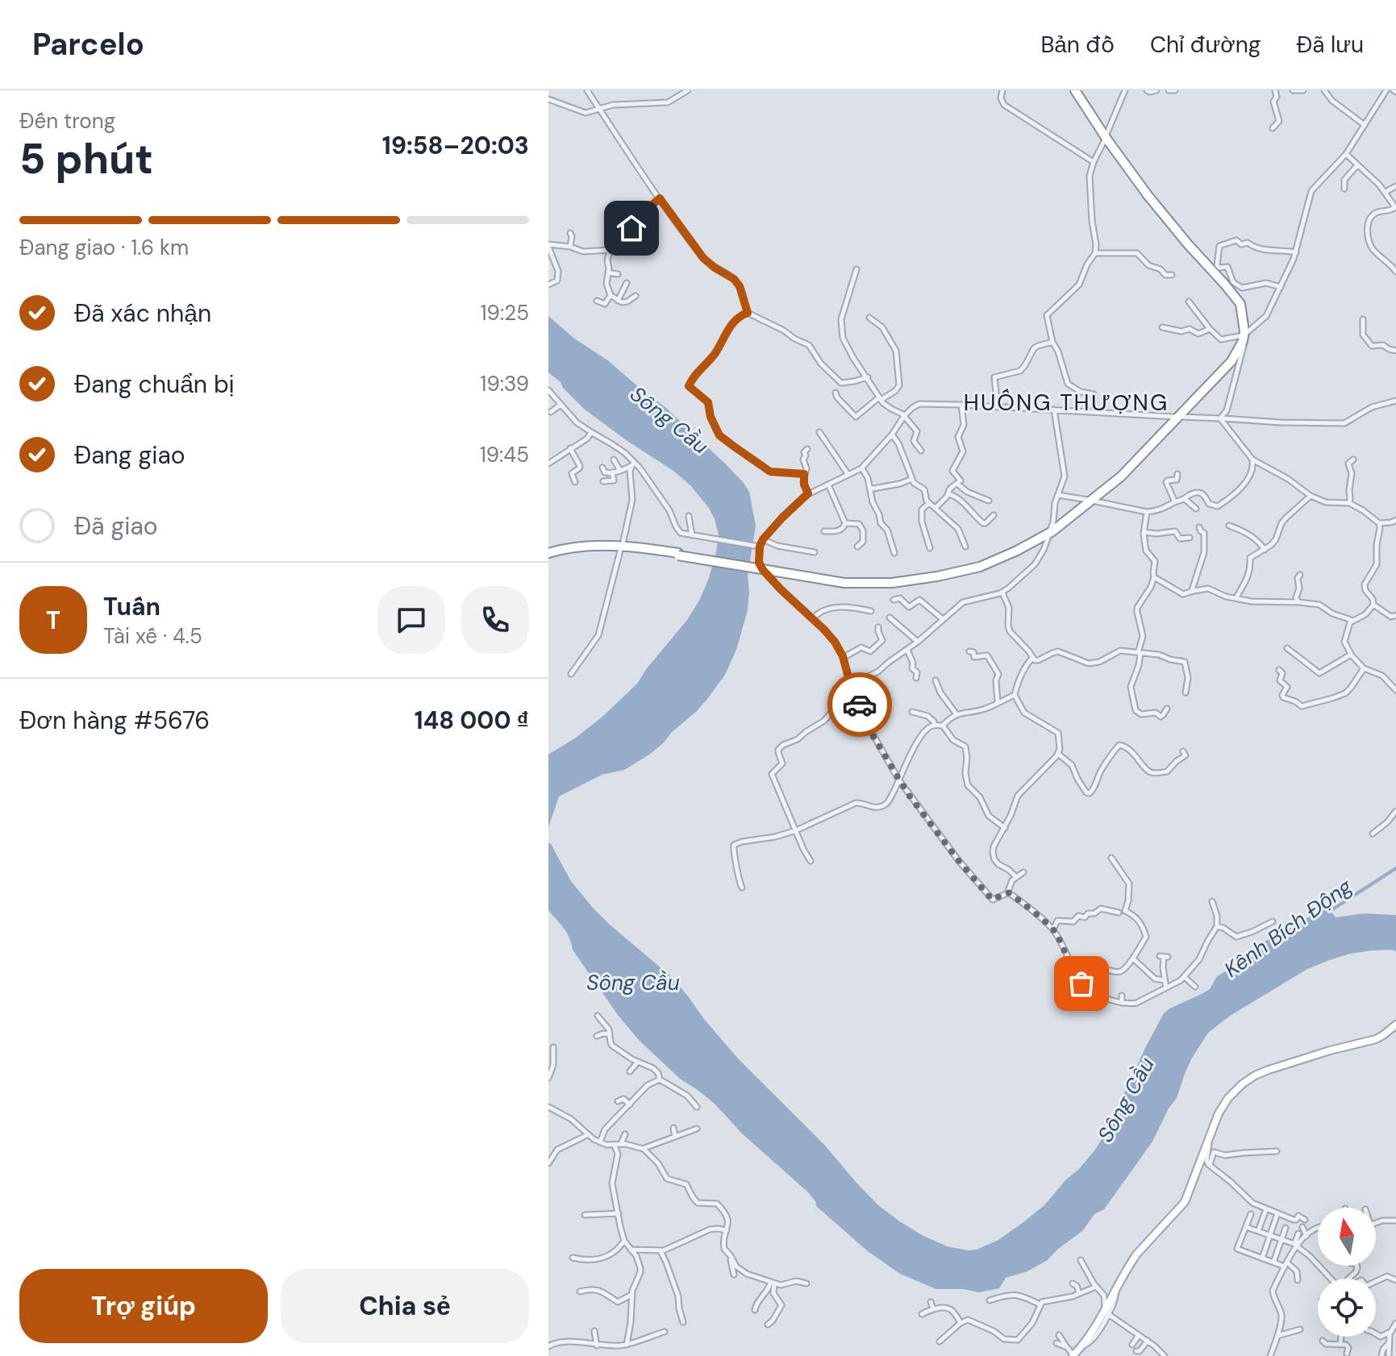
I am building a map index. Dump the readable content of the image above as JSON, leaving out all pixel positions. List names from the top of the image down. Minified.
{"districts":["HUỐNG THƯỢNG"],"water":["Sông Cầu","Kênh Bích Động"],"north":"top","page":{"header":"Parcelo","nav":["Bản đồ","Chỉ đường","Đã lưu"],"heading":["5 phút","Đến trong","19:58–20:03"],"panel":["Tuấn","Tài xế · 4.5","Đơn hàng #5676","148 000 ₫"],"bar":"Đang giao · 1.6 km","list":[["Đã xác nhận","19:25"],["Đang chuẩn bị","19:39"],["Đang giao","19:45"],"Đã giao"],"round":"T","buttons":["Trợ giúp","Chia sẻ"]}}
